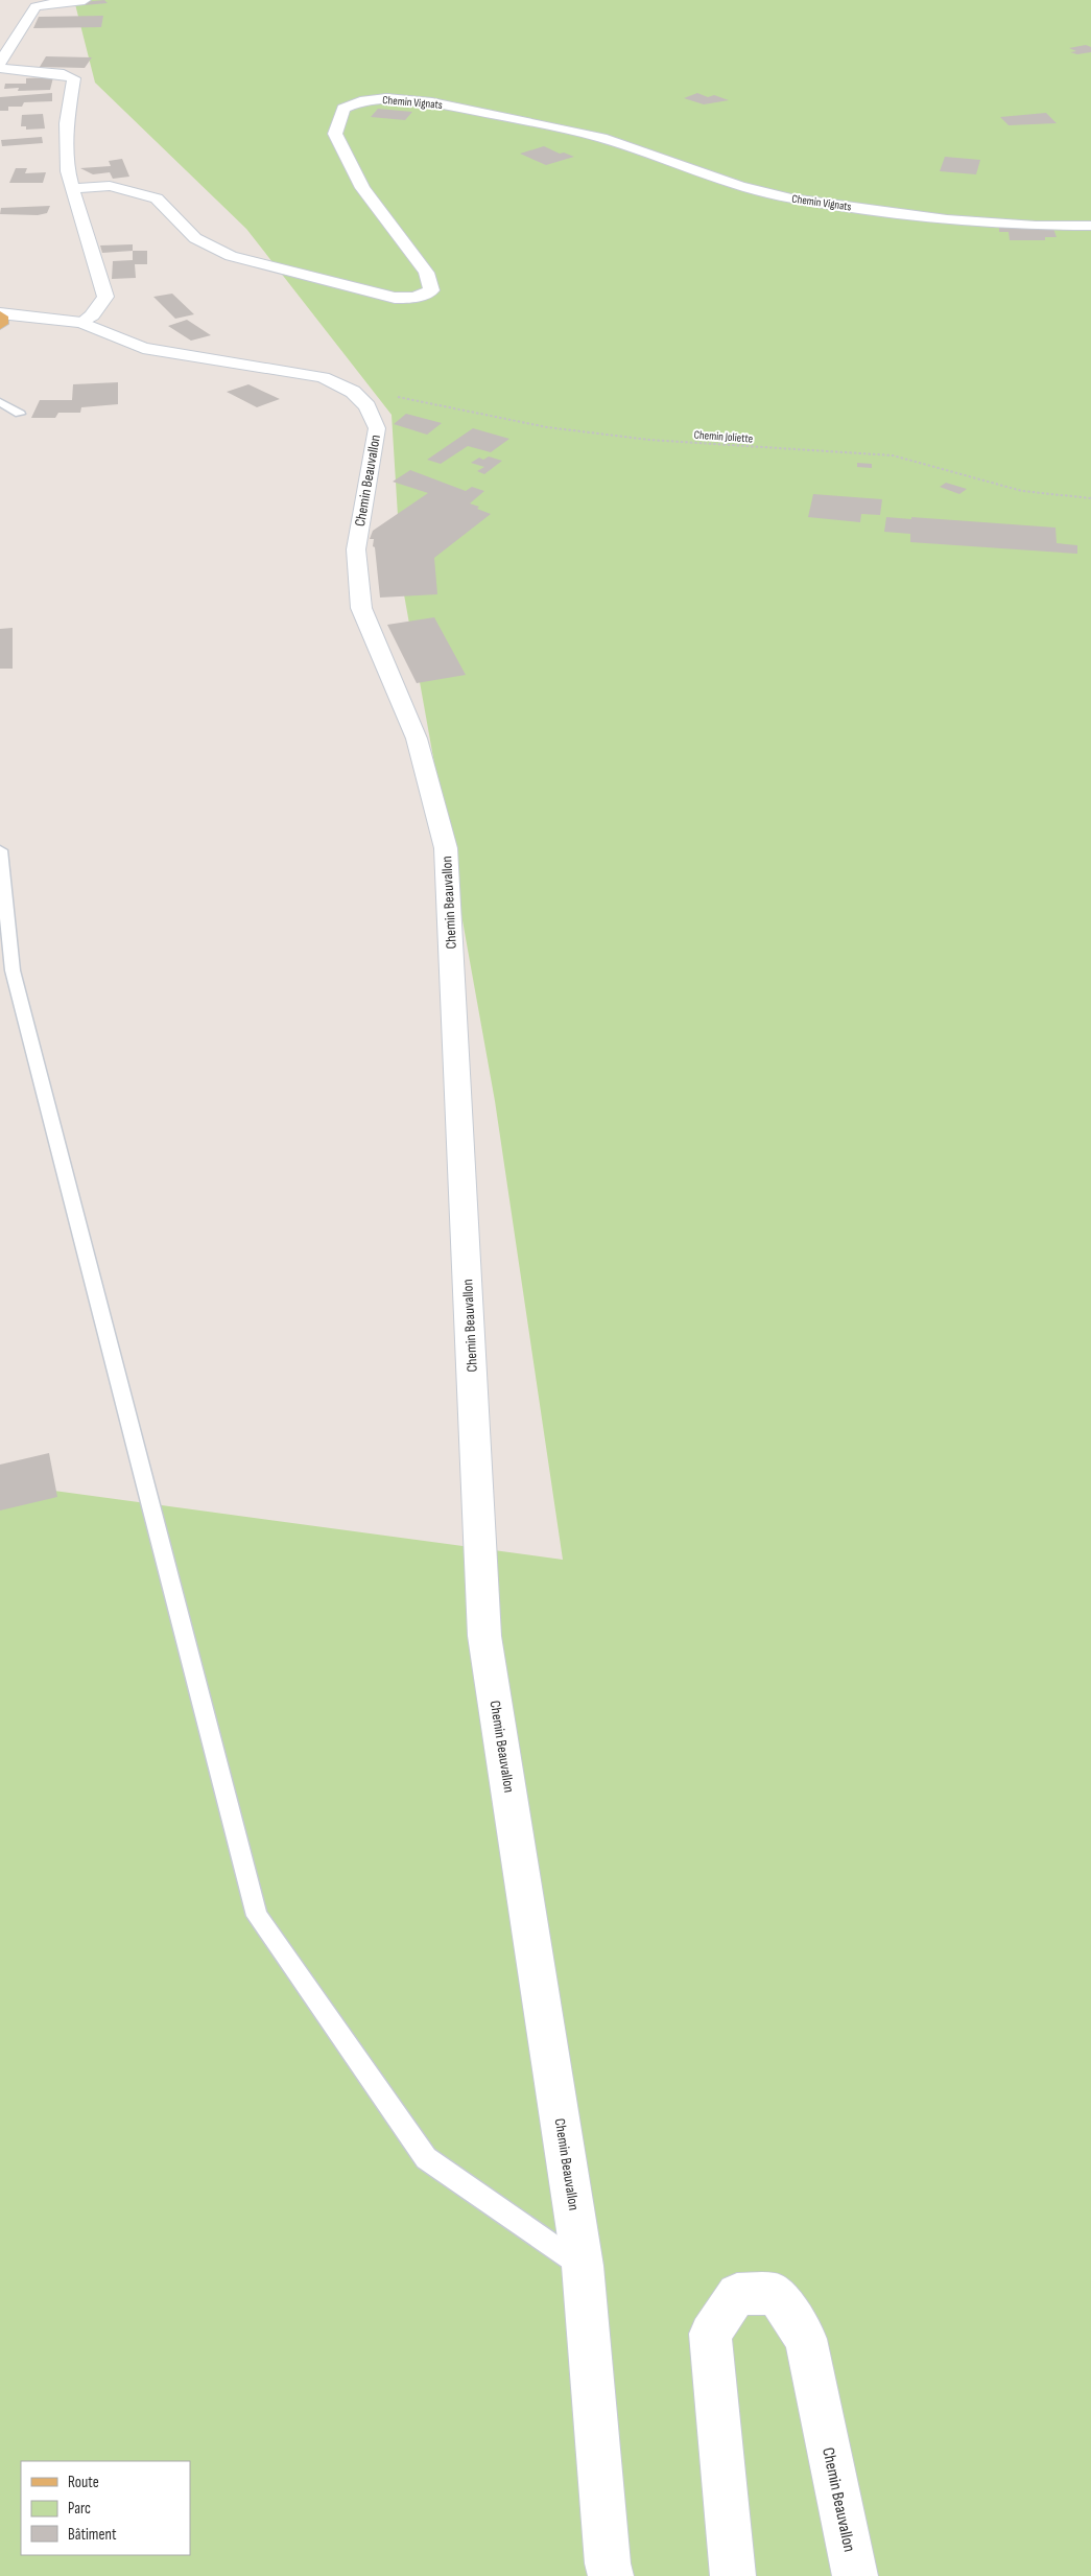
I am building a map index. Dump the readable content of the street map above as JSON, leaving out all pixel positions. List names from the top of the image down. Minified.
{"streets":{"street":["Chemin Vignats","Chemin Beauvallon"],"path":["Chemin Joliette"]},"crossings":[["Chemin Joliette","Chemin Beauvallon"]],"legend":["Route","Parc","Bâtiment"]}
